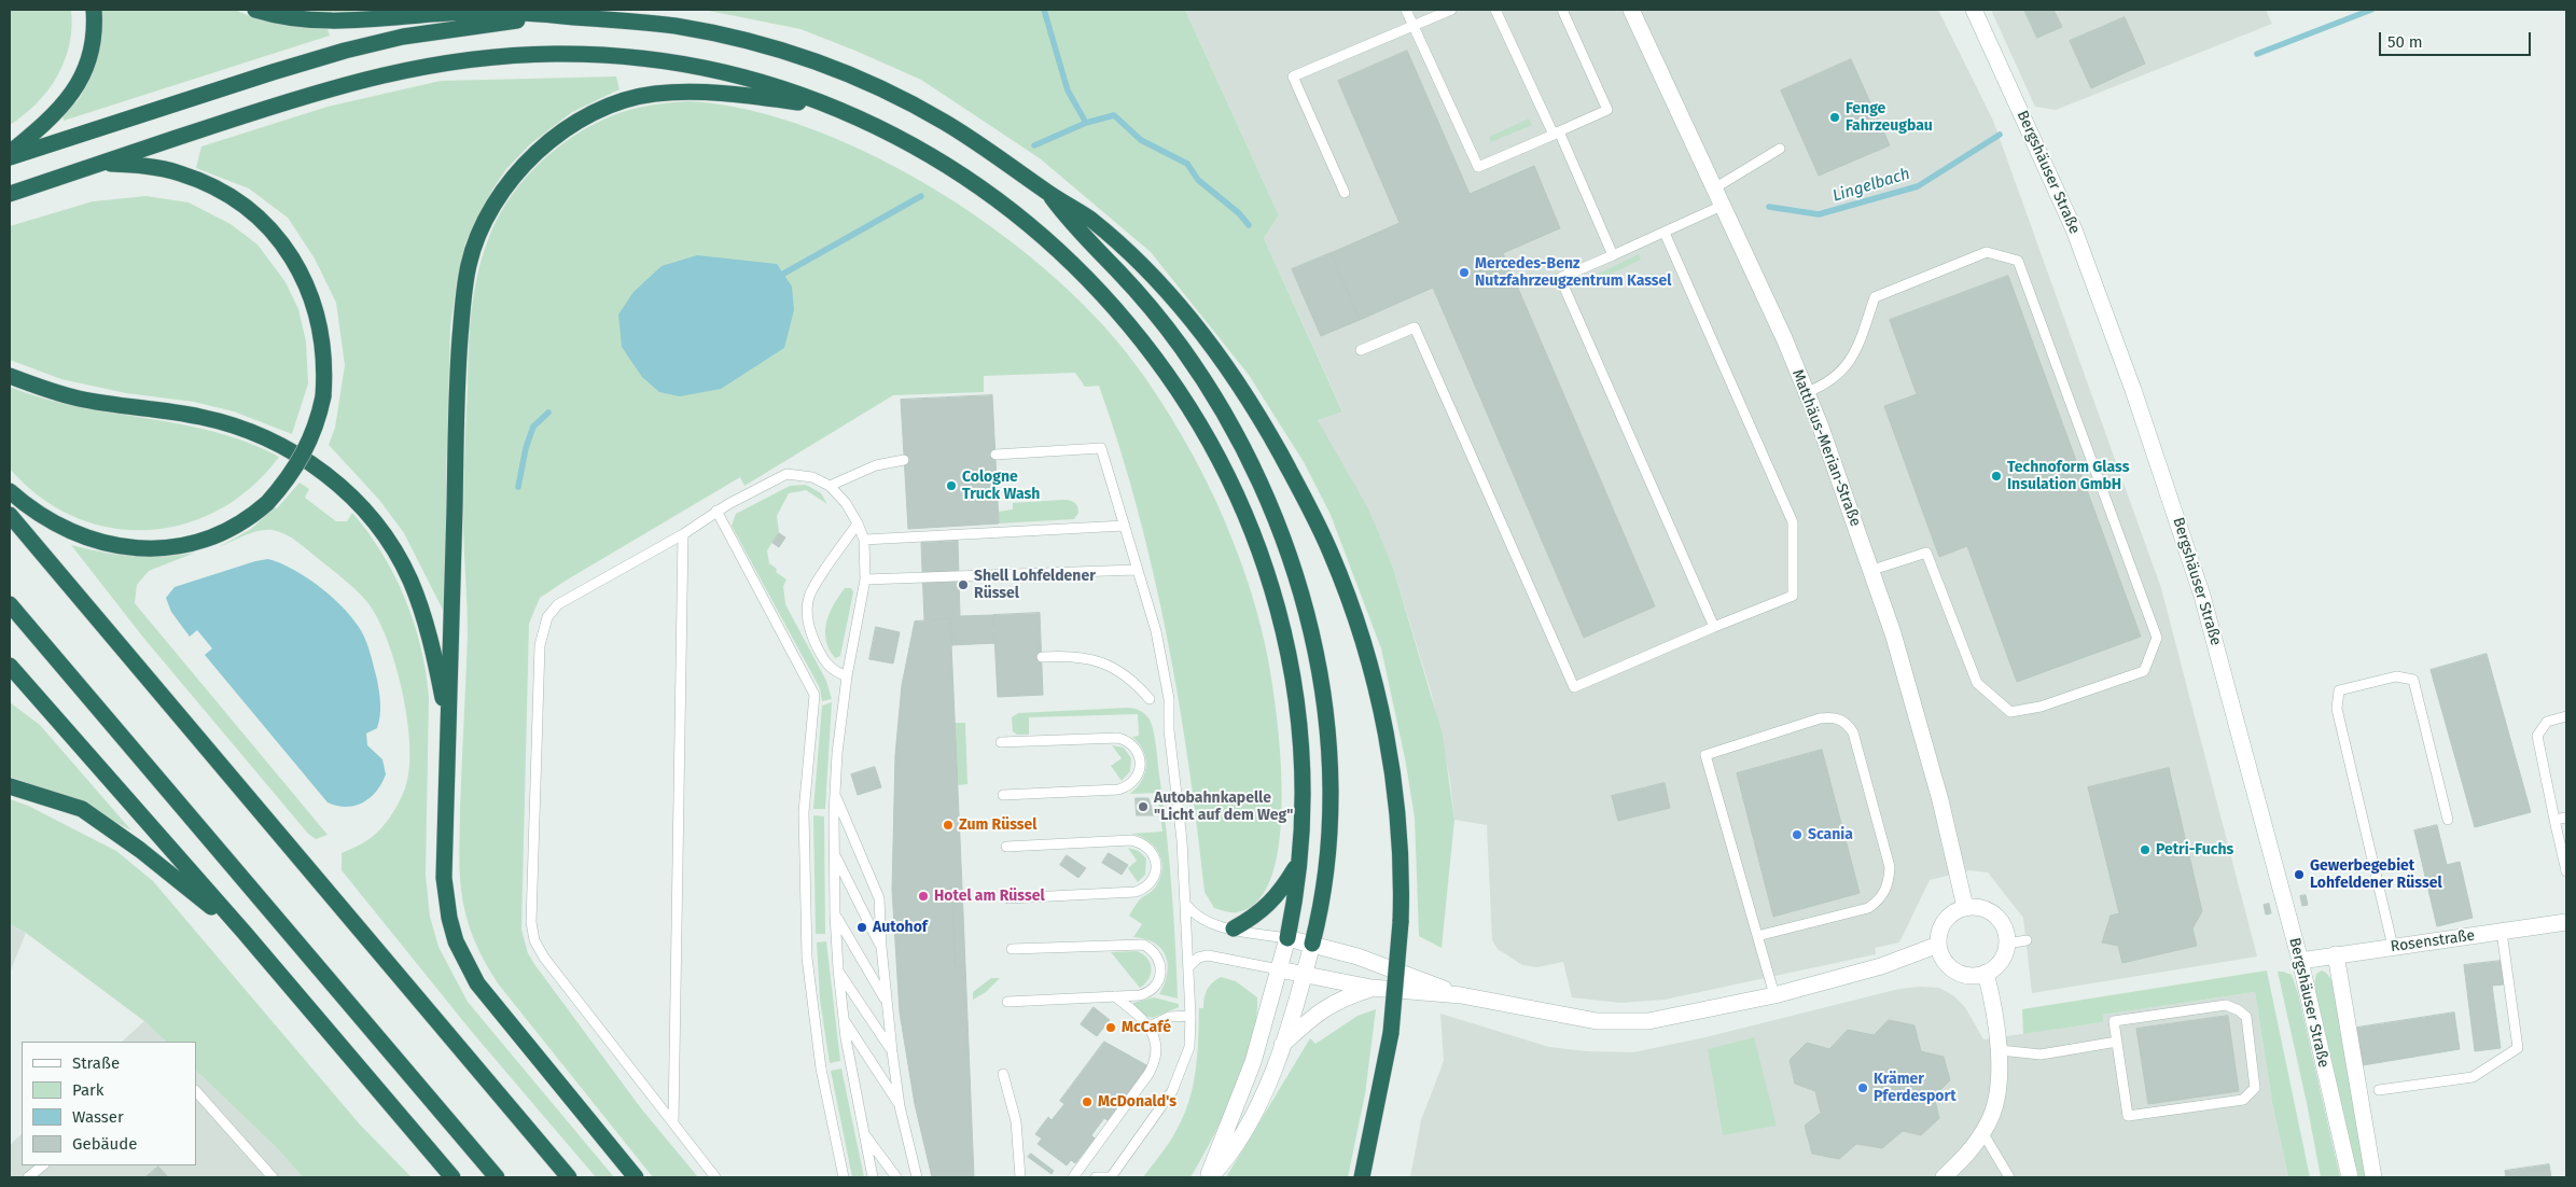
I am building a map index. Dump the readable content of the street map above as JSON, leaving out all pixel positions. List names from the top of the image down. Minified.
{"streets":{"street":["Bergshäuser Straße","Matthäus-Merian-Straße","Rosenstraße"]},"crossings":[["Bergshäuser Straße","Rosenstraße"]],"water":["Lingelbach"],"places":["Fenge Fahrzeugbau","Mercedes-Benz Nutzfahrzeugzentrum Kassel","Technoform Glass Insulation GmbH","Cologne Truck Wash","Shell Lohfeldener Rüssel","Autobahnkapelle \"Licht auf dem Weg\"","Zum Rüssel","Scania","Petri-Fuchs","Gewerbegebiet Lohfeldener Rüssel","Hotel am Rüssel","Autohof","McCafé","Krämer Pferdesport","McDonald's"],"legend":["Straße","Park","Wasser","Gebäude"],"scale_bar":"50 m"}
